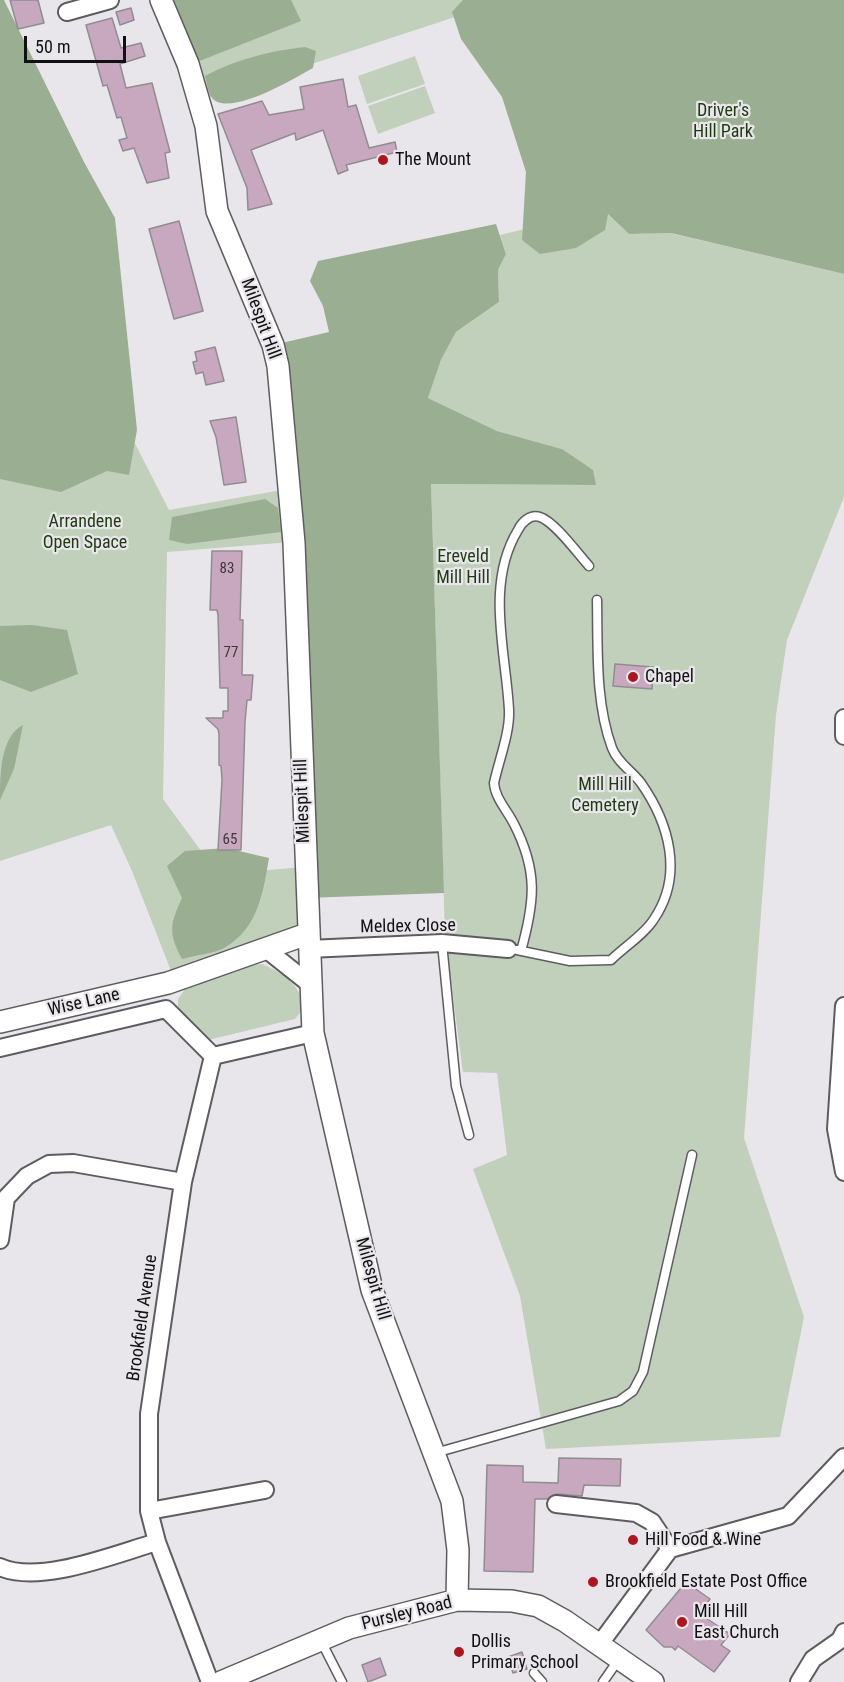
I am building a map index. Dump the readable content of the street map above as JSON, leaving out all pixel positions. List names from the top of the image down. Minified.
{"streets":{"street":["Milespit Hill","Meldex Close","Wise Lane","Brookfield Avenue","Pursley Road"]},"crossings":[["Milespit Hill","Meldex Close"],["Milespit Hill","Wise Lane"],["Milespit Hill","Pursley Road"],["Meldex Close","Wise Lane"]],"parks":["Driver's Hill Park","Arrandene Open Space","Ereveld Mill Hill","Mill Hill Cemetery"],"places":["The Mount","Chapel","Hill Food & Wine","Brookfield Estate Post Office","Mill Hill East Church","Dollis Primary School"],"house_numbers":["83","77","65"],"scale_bar":"50 m"}
